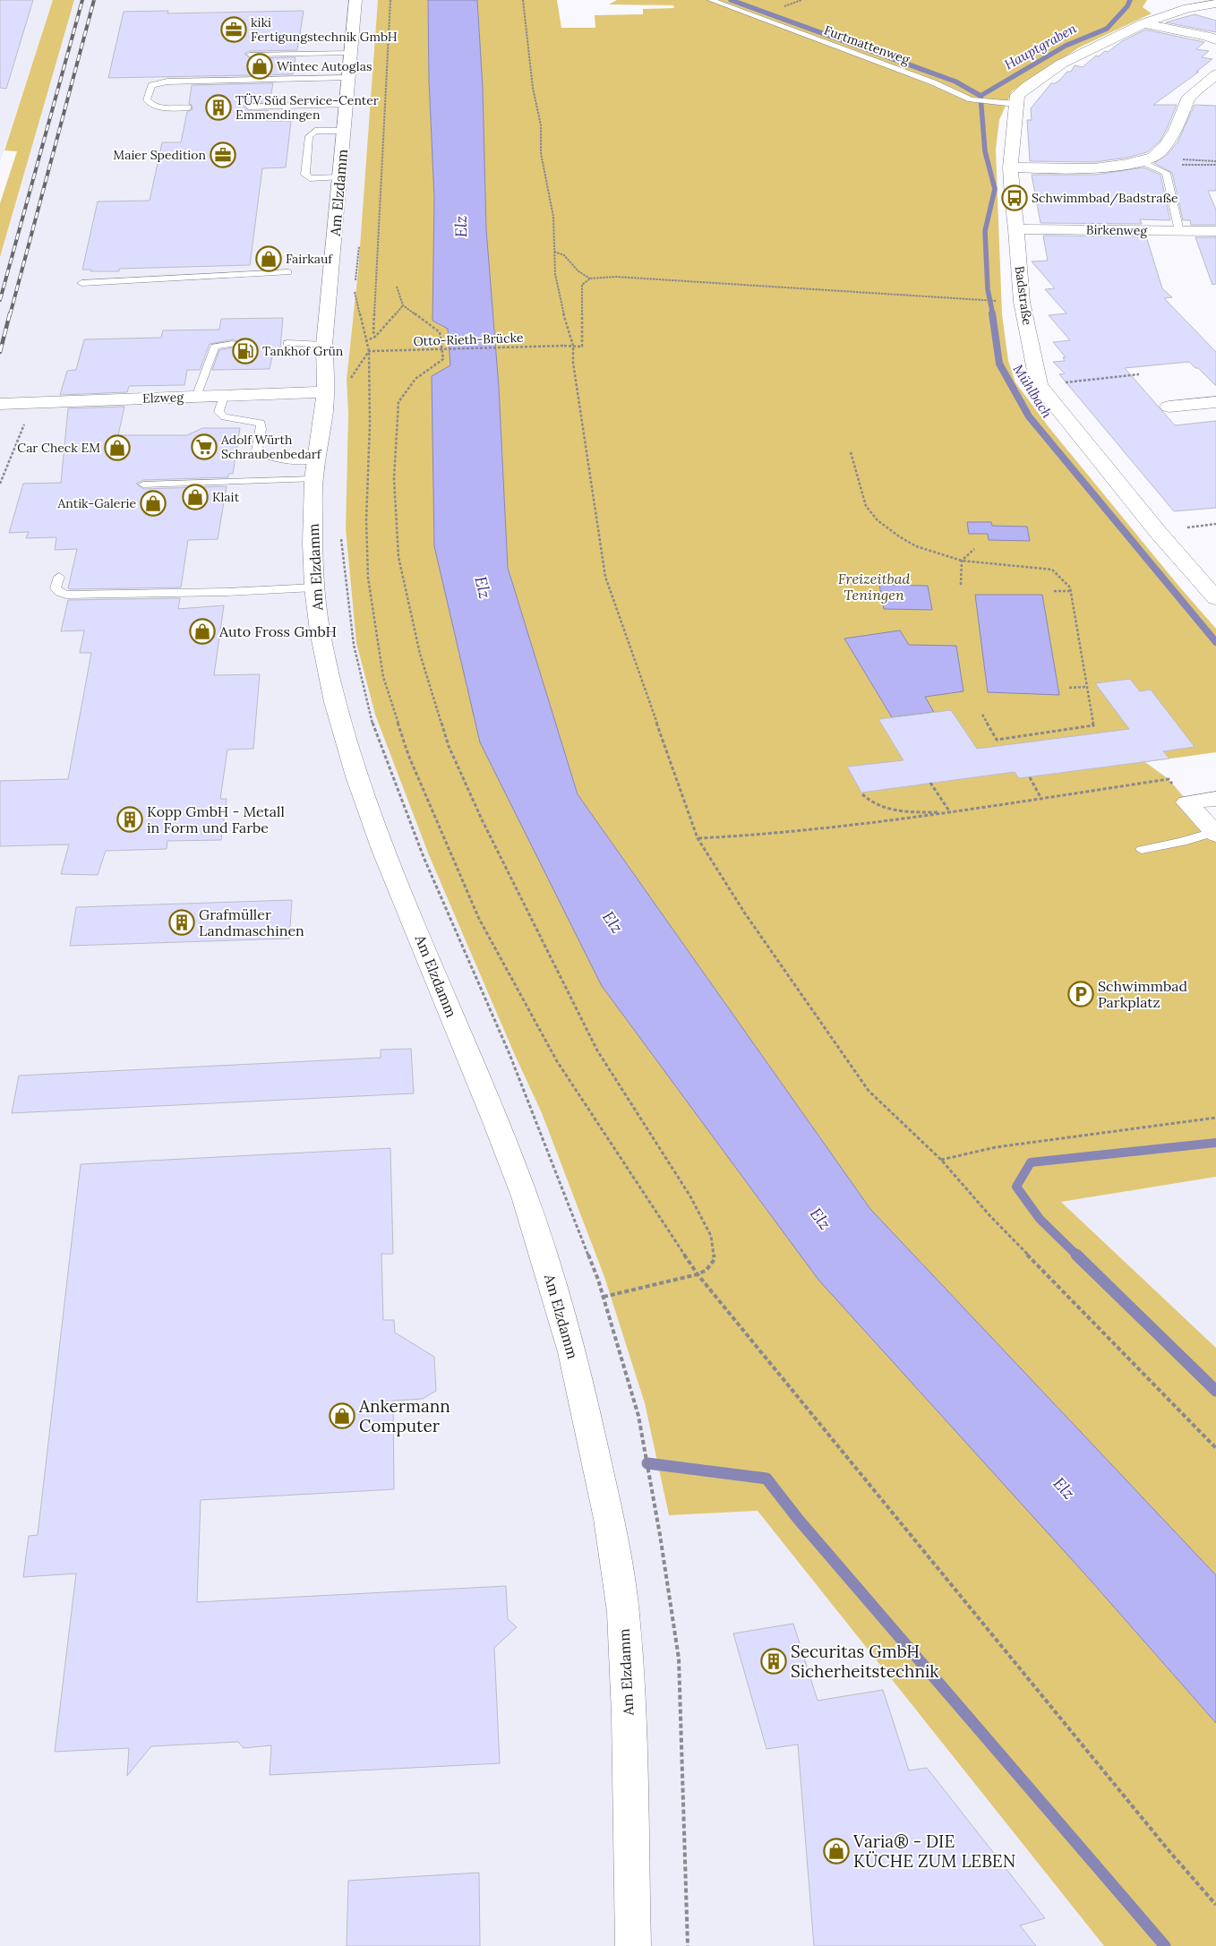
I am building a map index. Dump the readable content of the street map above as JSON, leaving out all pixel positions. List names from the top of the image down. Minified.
{"streets":{"street":["Am Elzdamm","Birkenweg","Badstraße","Elzweg"],"lane":["Furtmattenweg"],"path":["Otto-Rieth-Brücke"]},"crossings":[["Furtmattenweg","Badstraße"],["Am Elzdamm","Elzweg"],["Birkenweg","Badstraße"]],"water":["Hauptgraben","Elz","Mühlbach"],"parks":["Freizeitbad Teningen"],"places":{"office":["kiki Fertigungstechnik GmbH","Maier Spedition"],"shop":["Wintec Autoglas","Fairkauf","Car Check EM","Klait","Antik-Galerie","Auto Fross GmbH","Ankermann Computer","Varia® - DIE KÜCHE ZUM LEBEN"],"building":["TÜV Süd Service-Center Emmendingen","Kopp GmbH - Metall in Form und Farbe","Grafmüller Landmaschinen","Securitas GmbH Sicherheitstechnik"],"bus stop":["Schwimmbad/Badstraße"],"fuel station":["Tankhof Grün"],"supermarket":["Adolf Würth Schraubenbedarf"],"parking":["Schwimmbad Parkplatz"]}}
